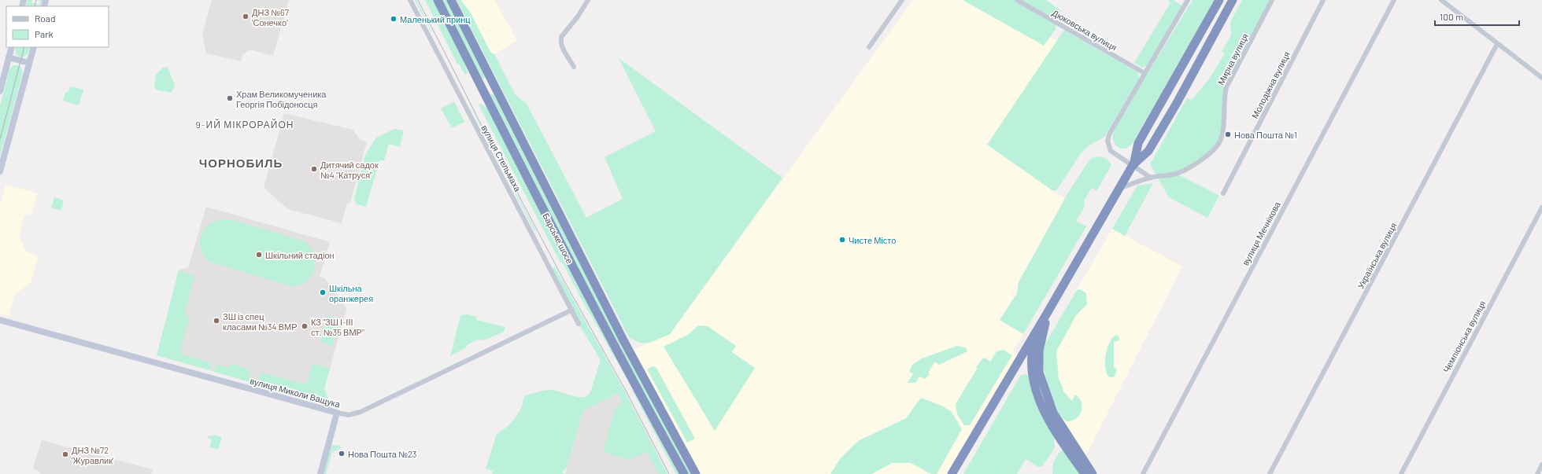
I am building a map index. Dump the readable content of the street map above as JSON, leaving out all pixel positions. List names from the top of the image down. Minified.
{"streets":{"highway":["Барське шосе"],"street":["Дюковська вулиця","Мирна вулиця","Молодіжна вулиця","вулиця Стельмаха","вулиця Мечнікова","Українська вулиця","Чемпіонська вулиця","вулиця Миколи Ващука"]},"crossings":[["вулиця Стельмаха","вулиця Миколи Ващука"]],"districts":["9-ИЙ МІКРОРАЙОН","ЧОРНОБИЛЬ"],"places":["ДНЗ №67 'Сонечко'","Маленький принц","Храм Великомученика Георгія Побідоносця","Нова Пошта №1","Дитячий садок №4 \"Катруся\"","Чисте Місто","Шкільний стадіон","Шкільна оранжерея","ЗШ із спец класами №34 ВМР","КЗ \"ЗШ І-ІІІ ст. №35 ВМР\"","Нова Пошта №23","ДНЗ №72 'Журавлик'"],"legend":["Road","Park"],"scale_bar":"100 m"}
